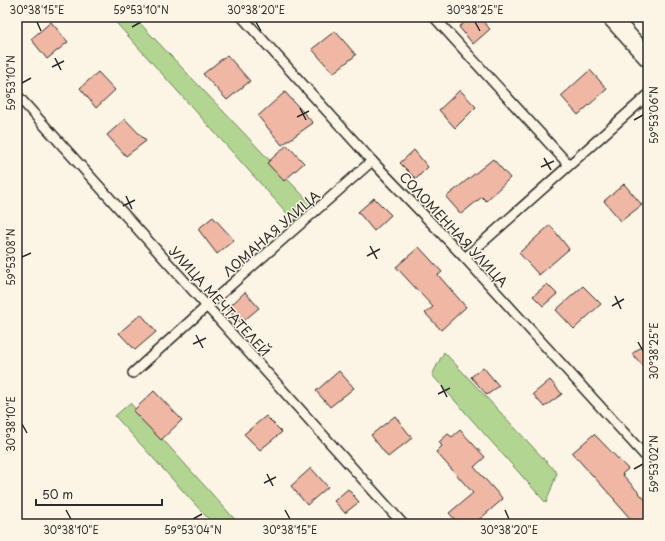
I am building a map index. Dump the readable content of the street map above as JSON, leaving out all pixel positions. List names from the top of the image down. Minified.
{"streets":{"lane":["СОЛОМЕННАЯ УЛИЦА","ЛОМАНАЯ УЛИЦА","УЛИЦА МЕЧТАТЕЛЕЙ"]},"crossings":[["СОЛОМЕННАЯ УЛИЦА","ЛОМАНАЯ УЛИЦА"],["ЛОМАНАЯ УЛИЦА","УЛИЦА МЕЧТАТЕЛЕЙ"]],"scale_bar":"50 m","coordinates":["30°38'15\"E","59°53'10\"N","30°38'20\"E","30°38'25\"E","59°53'06\"N","59°53'08\"N","30°38'10\"E","59°53'02\"N","59°53'04\"N"]}
